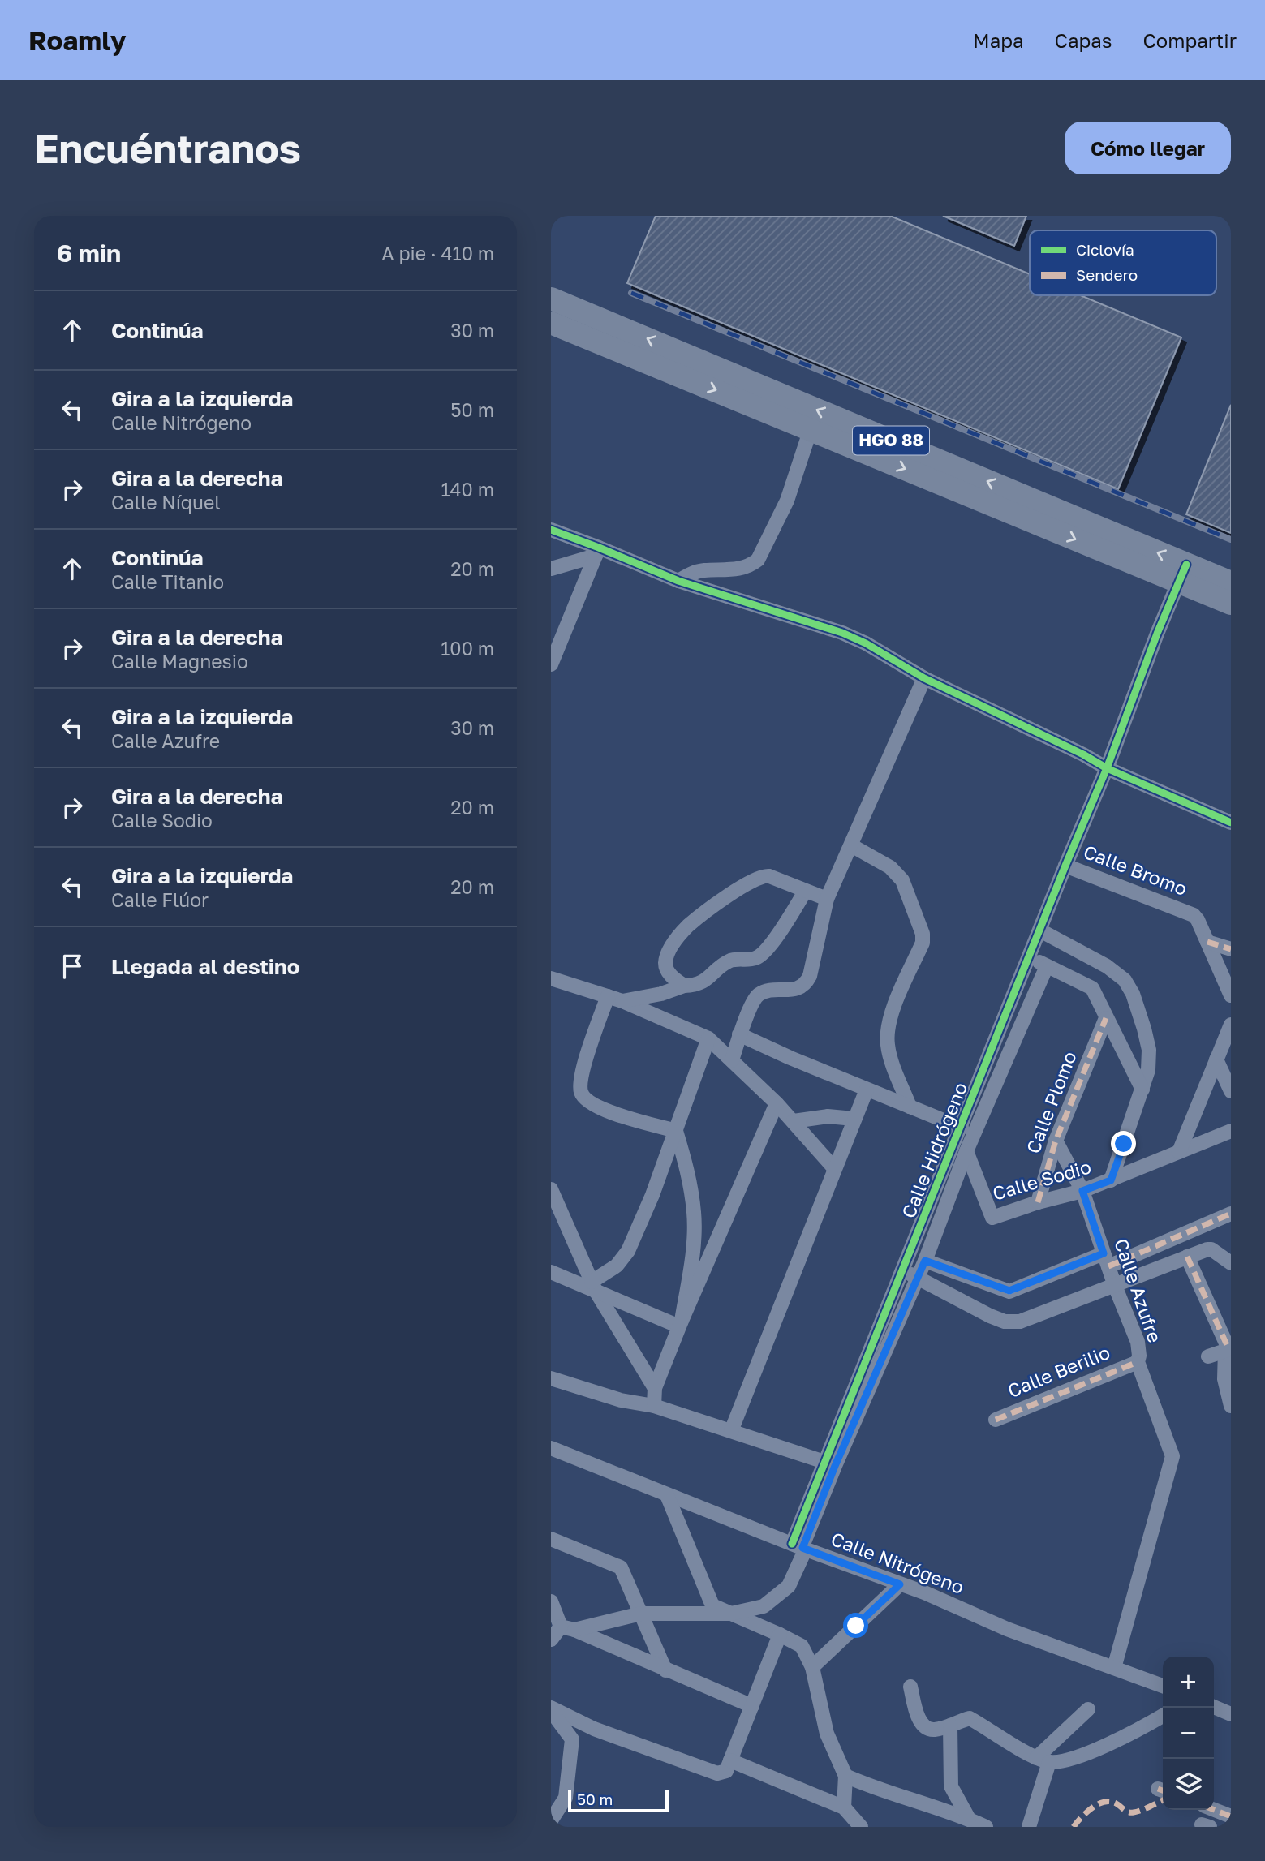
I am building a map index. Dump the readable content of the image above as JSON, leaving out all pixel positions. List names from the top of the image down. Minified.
{"streets":{"main road":["HGO 88"],"street":["Calle Bromo","Calle Plomo","Calle Hidrógeno","Calle Sodio","Calle Azufre","Calle Berilio","Calle Nitrógeno"]},"crossings":[["HGO 88","Calle Hidrógeno"],["Calle Bromo","Calle Hidrógeno"],["Calle Plomo","Calle Sodio"],["Calle Plomo","Calle Azufre"],["Calle Hidrógeno","Calle Nitrógeno"],["Calle Sodio","Calle Azufre"],["Calle Azufre","Calle Berilio"],["Calle Azufre","Calle Nitrógeno"]],"legend":["Ciclovía","Sendero"],"scale_bar":"50 m","page":{"header":"Roamly","nav":["Mapa","Capas","Compartir"],"buttons":"Cómo llegar","title":"Encuéntranos","heading":["6 min","A pie · 410 m"],"list":[["Continúa","30 m"],["Gira a la izquierda","Calle Nitrógeno","50 m"],["Gira a la derecha","Calle Níquel","140 m"],["Continúa","Calle Titanio","20 m"],["Gira a la derecha","Calle Magnesio","100 m"],["Gira a la izquierda","Calle Azufre","30 m"],["Gira a la derecha","Calle Sodio","20 m"],["Gira a la izquierda","Calle Flúor","20 m"],"Llegada al destino"],"map_buttons":["+","−"],"scale":"50 m"}}
